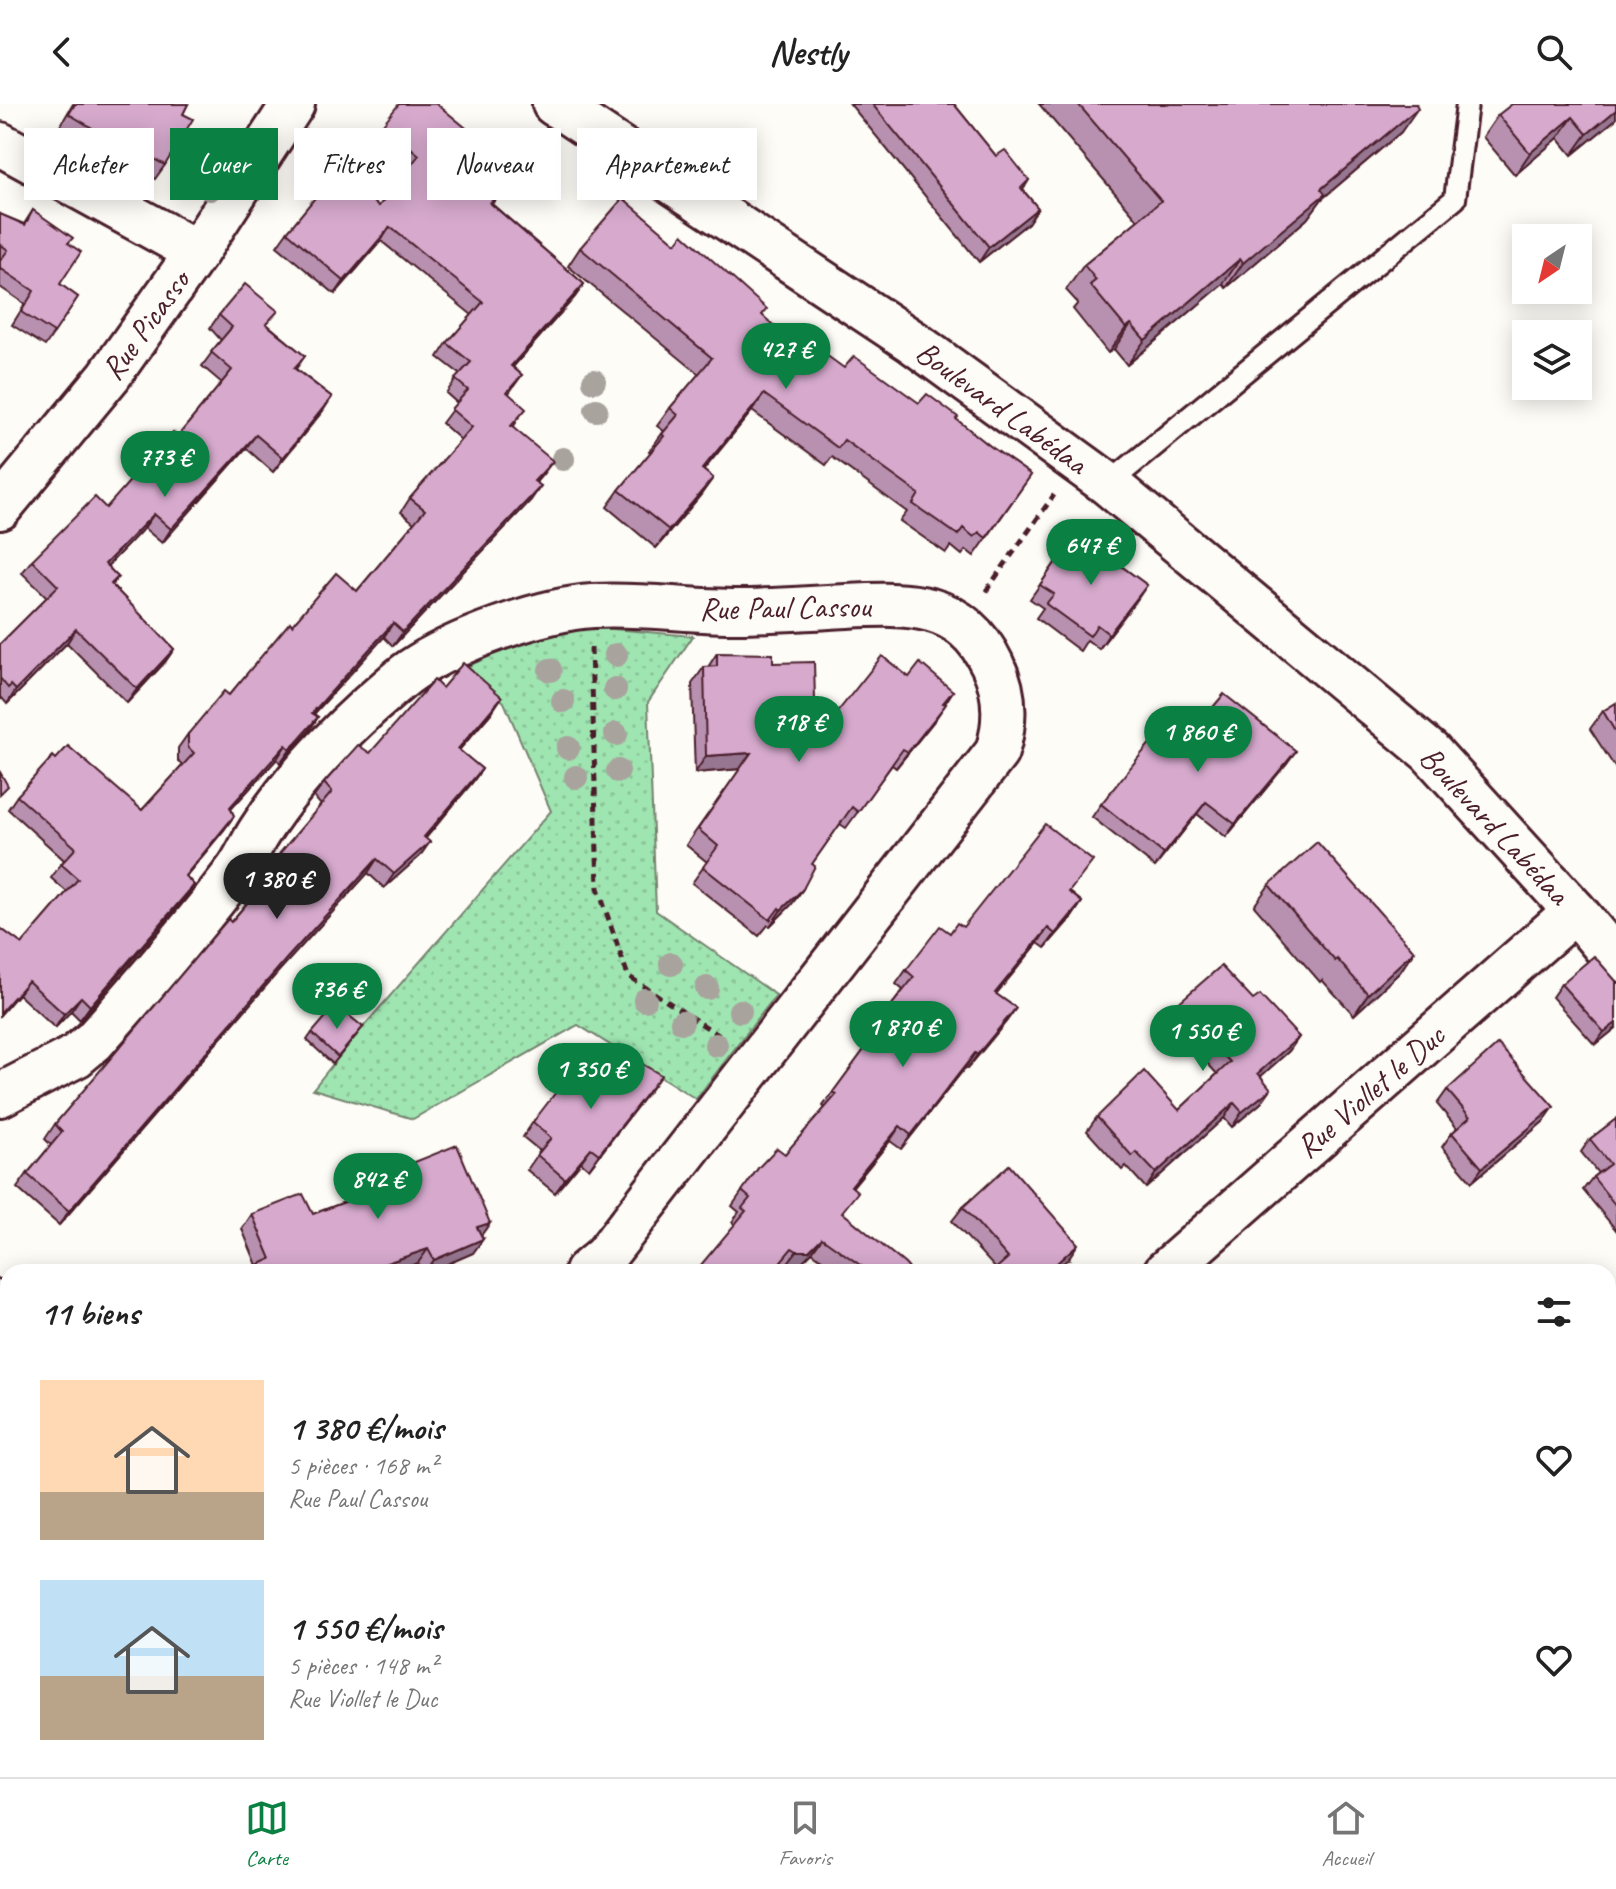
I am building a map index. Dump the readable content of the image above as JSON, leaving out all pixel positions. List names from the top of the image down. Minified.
{"streets":{"street":["Rue Picasso","Boulevard Labédaa","Rue Paul Cassou","Rue Viollet le Duc"]},"crossings":[["Boulevard Labédaa","Rue Viollet le Duc"]],"north":"bottom left","page":{"header":"Nestly","chip":["Acheter","Louer","Filtres","Nouveau","Appartement"],"price":["427 €","773 €","647 €","718 €","1 860 €","1 380 €","736 €","1 870 €","1 550 €","1 350 €","842 €"],"heading":"11 biens","list":[{"name":"1 380 €/mois","note":"5 pièces · 168 m² · Rue Paul Cassou"},{"name":"1 550 €/mois","note":"5 pièces · 148 m² · Rue Viollet le Duc"}],"tabs":["Carte","Favoris","Accueil"]}}
